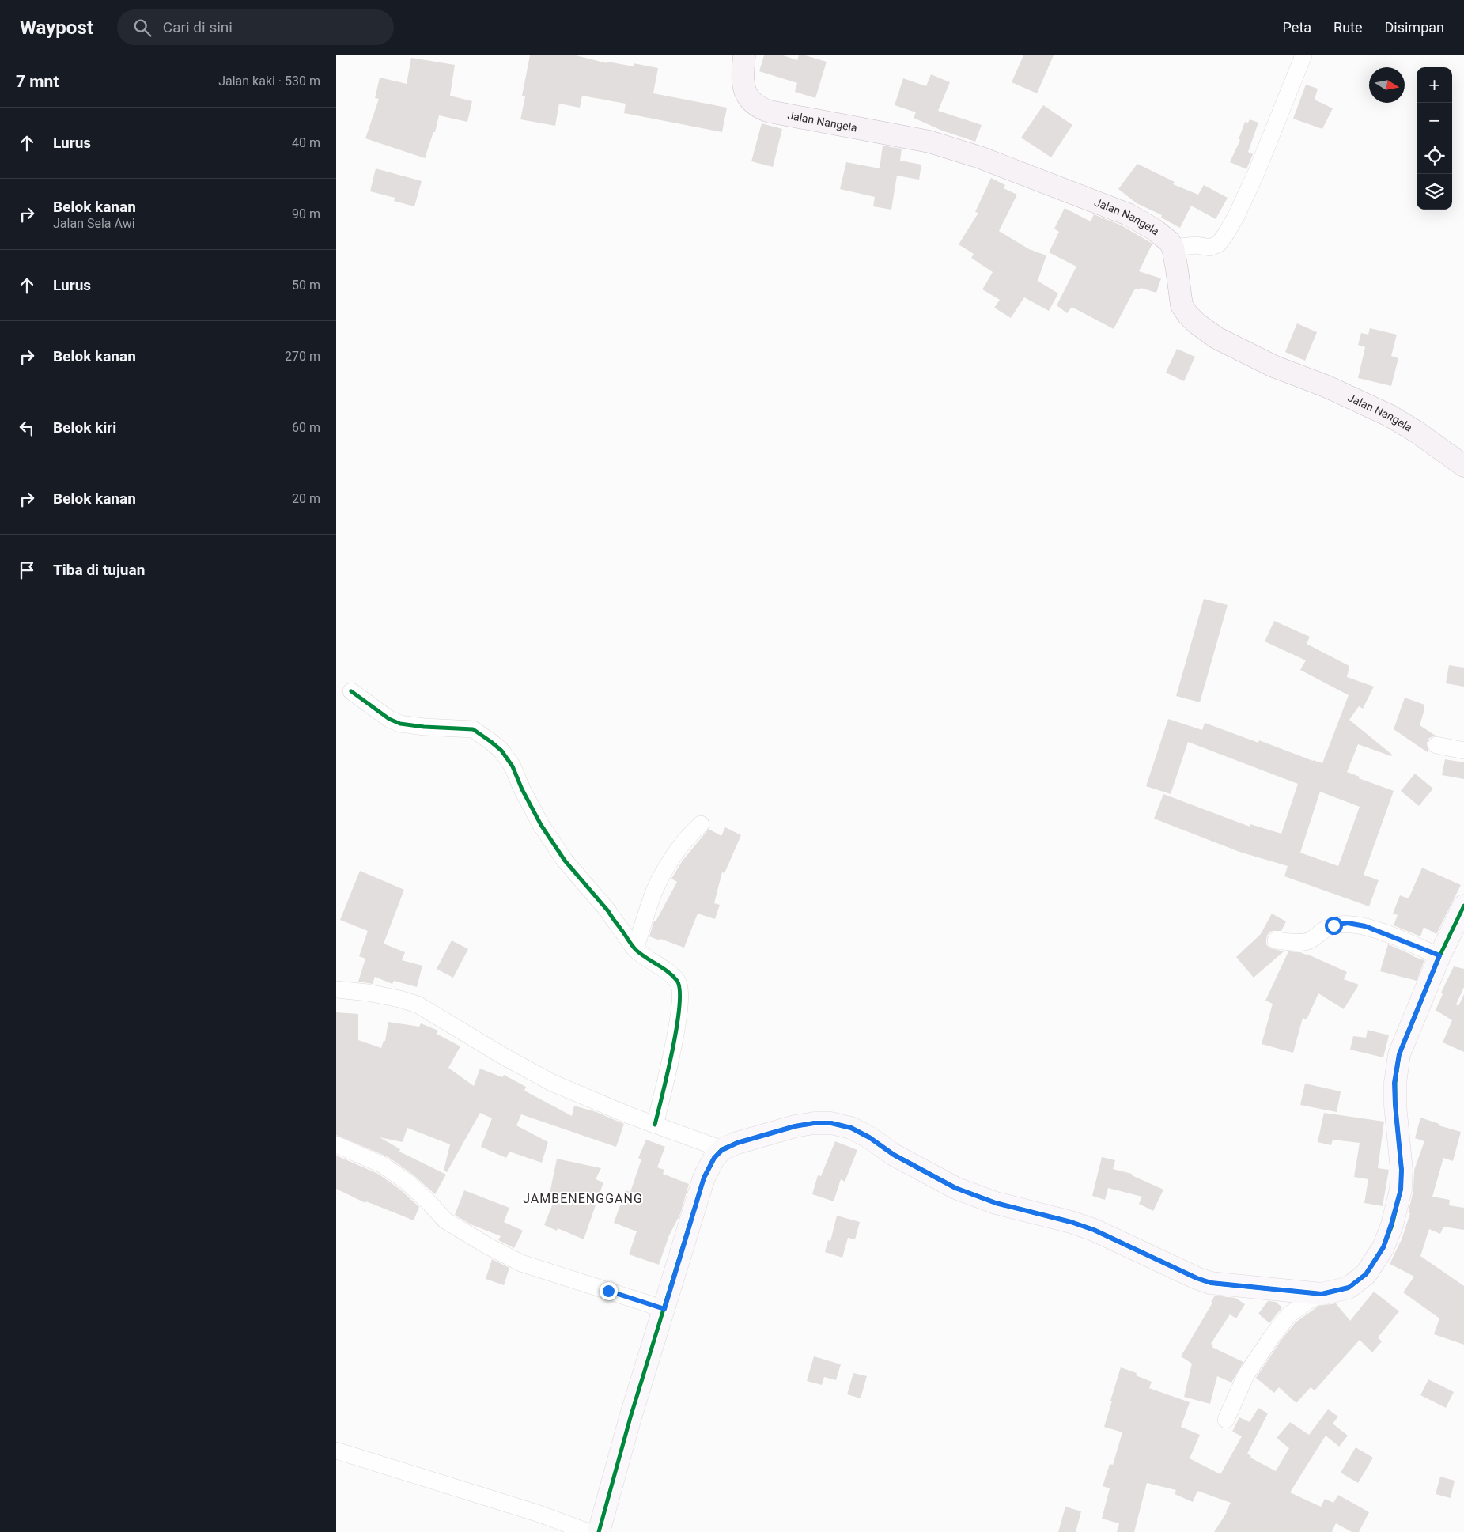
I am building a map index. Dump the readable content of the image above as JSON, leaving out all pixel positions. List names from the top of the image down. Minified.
{"streets":{"main road":["Jalan Nangela"]},"districts":["JAMBENENGGANG"],"north":"right","page":{"header":"Waypost","search":"Cari di sini","nav":["Peta","Rute","Disimpan"],"heading":["7 mnt","Jalan kaki · 530 m"],"map_buttons":["+","−"],"list":[["Lurus","40 m"],["Belok kanan","Jalan Sela Awi","90 m"],["Lurus","50 m"],["Belok kanan","270 m"],["Belok kiri","60 m"],["Belok kanan","20 m"],"Tiba di tujuan"]}}
